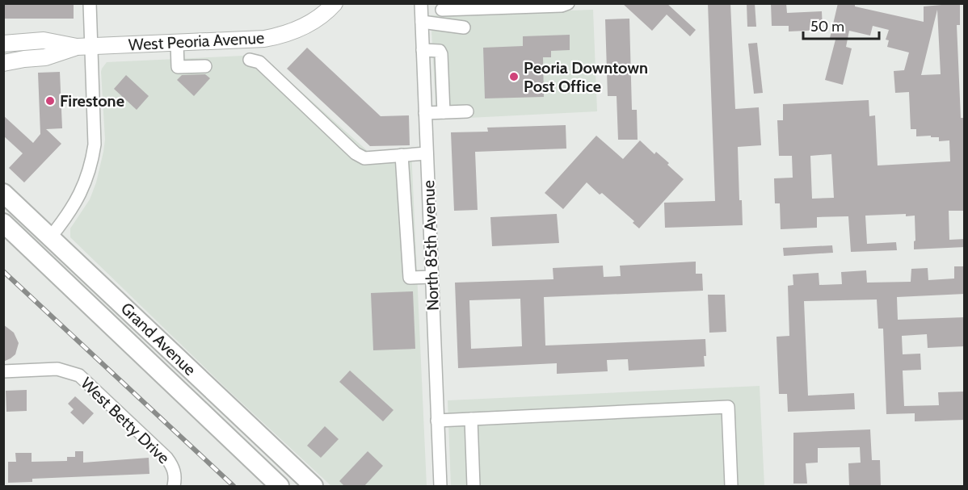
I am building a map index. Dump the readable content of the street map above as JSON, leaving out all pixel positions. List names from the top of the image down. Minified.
{"streets":{"highway":["Grand Avenue"],"main road":["West Peoria Avenue"],"street":["North 85th Avenue","West Betty Drive"]},"places":["Peoria Downtown Post Office","Firestone"],"scale_bar":"50 m"}
